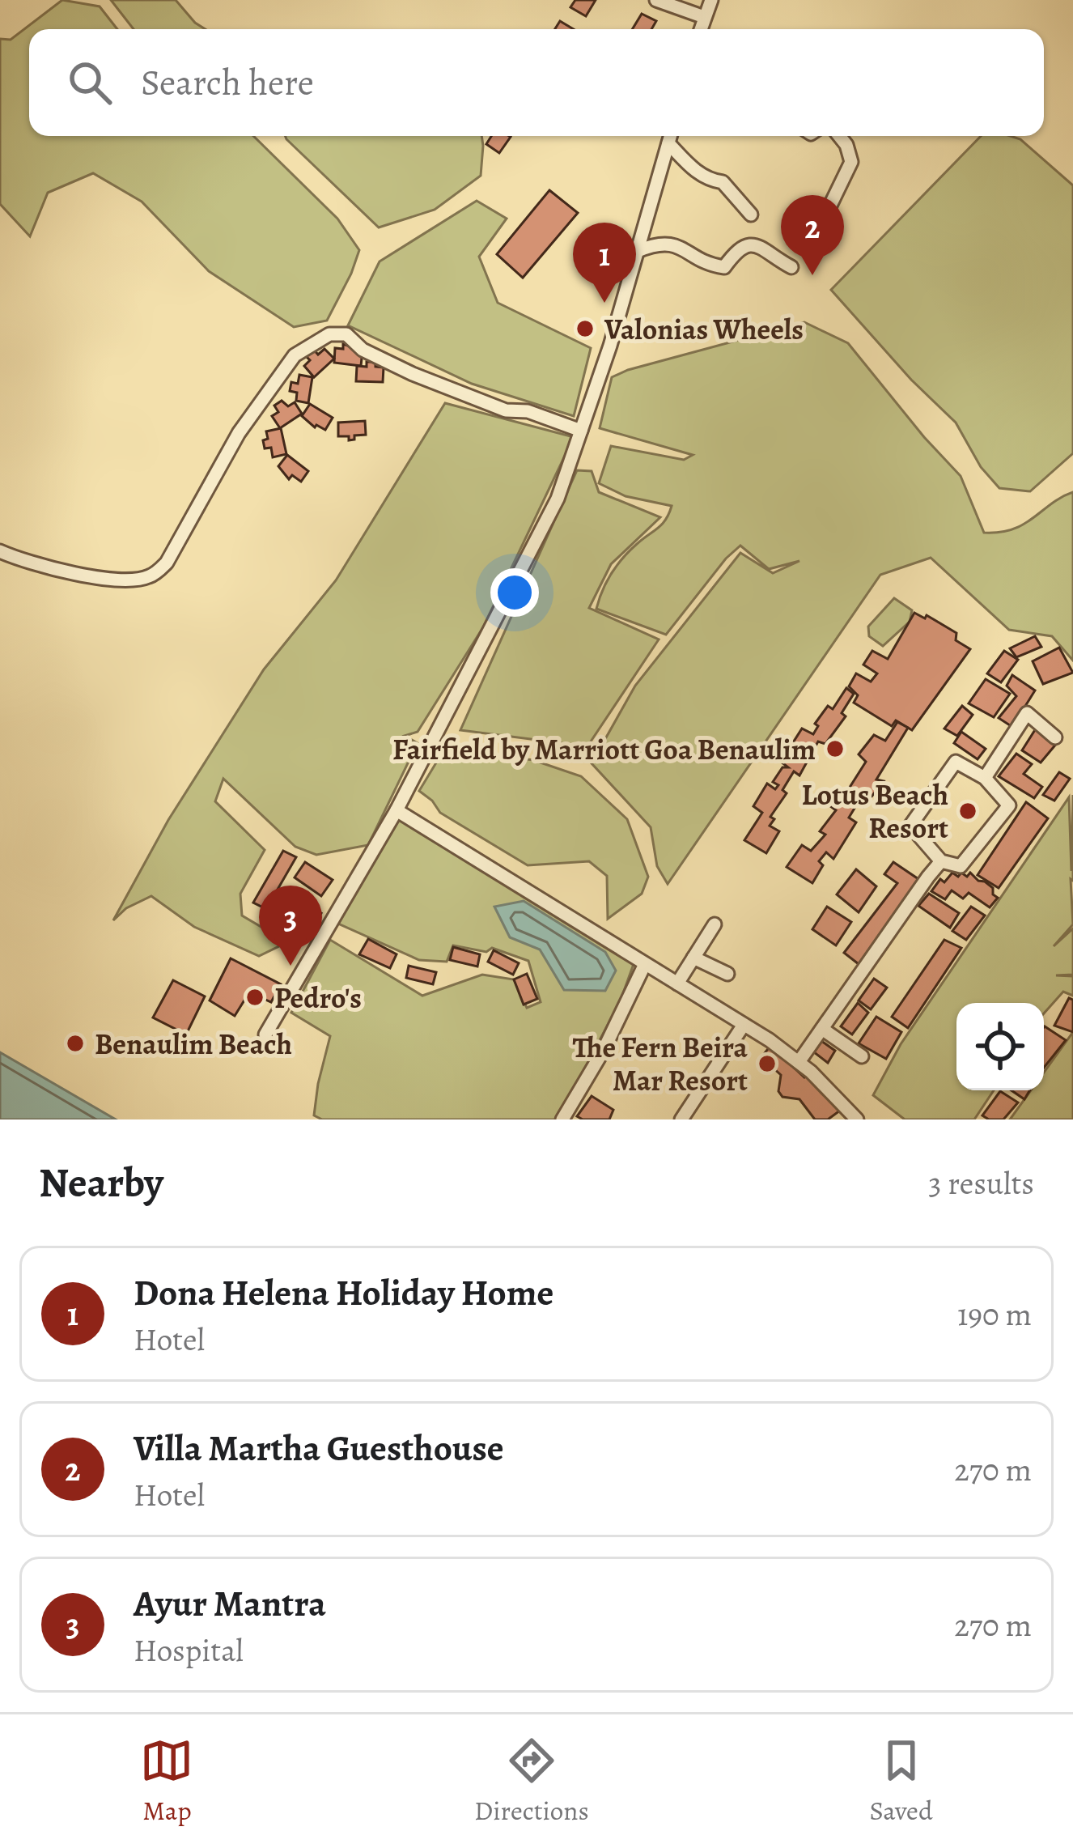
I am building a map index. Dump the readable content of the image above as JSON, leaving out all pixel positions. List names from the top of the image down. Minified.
{"places":["Valonias Wheels","Fairfield by Marriott Goa Benaulim","Lotus Beach Resort","Pedro's","Benaulim Beach","The Fern Beira Mar Resort"],"page":{"search":"Search here","pins":["2","1","3"],"heading":["Nearby","3 results"],"list":[{"mark":"1","name":"Dona Helena Holiday Home","note":"Hotel","value":"190 m"},{"mark":"2","name":"Villa Martha Guesthouse","note":"Hotel","value":"270 m"},{"mark":"3","name":"Ayur Mantra","note":"Hospital","value":"270 m"}],"nav":["Map","Directions","Saved"]}}
